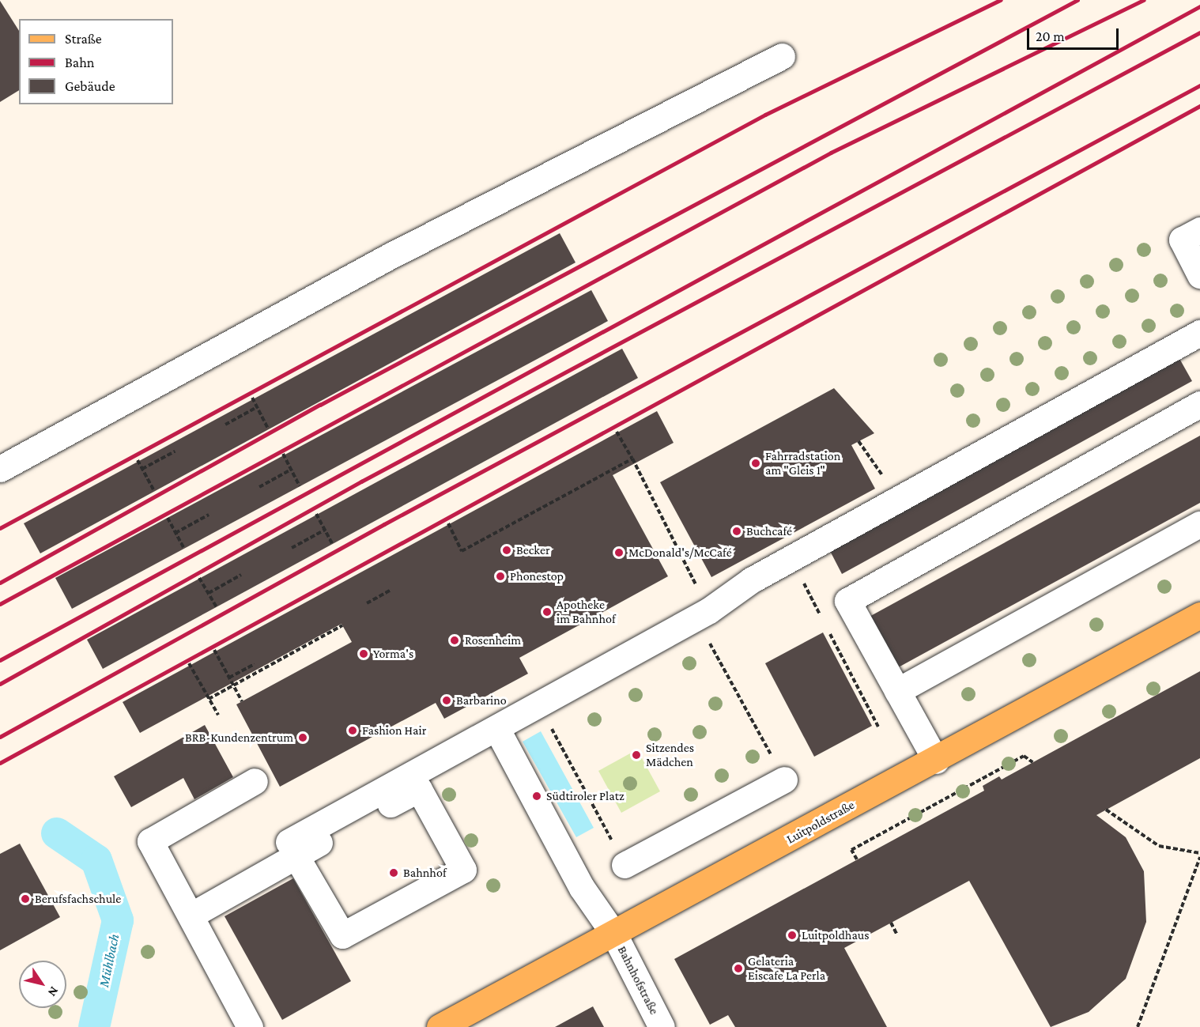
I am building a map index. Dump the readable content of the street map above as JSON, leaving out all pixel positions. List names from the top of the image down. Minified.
{"streets":{"main road":["Luitpoldstraße"],"street":["Bahnhofstraße"]},"crossings":[["Luitpoldstraße","Bahnhofstraße"]],"water":["Mühlbach"],"places":["Fahrradstation am \"Gleis 1\"","Buchcafé","Becker","McDonald's/McCafé","Phonestop","Apotheke im Bahnhof","Rosenheim","Yorma's","Barbarino","Fashion Hair","BRB-Kundenzentrum","Sitzendes Mädchen","Südtiroler Platz","Bahnhof","Berufsfachschule","Luitpoldhaus","Gelateria Eiscafe La Perla"],"legend":["Straße","Bahn","Gebäude"],"scale_bar":"20 m","north":"bottom right"}
